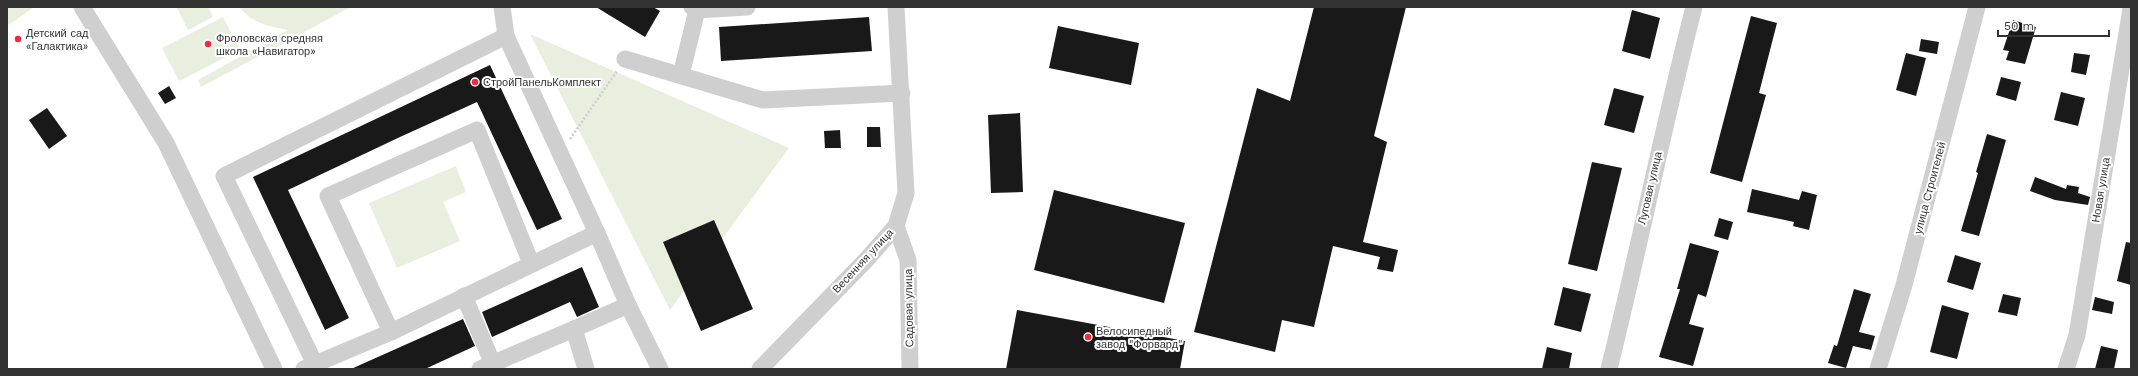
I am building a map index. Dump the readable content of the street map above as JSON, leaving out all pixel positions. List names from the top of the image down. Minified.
{"streets":{"street":["Луговая улица","улица Строителей","Новая улица","Весенняя улица","Садовая улица"]},"crossings":[["Весенняя улица","Садовая улица"]],"places":["Детский сад «Галактика»","Фроловская средняя школа «Навигатор»","СтройПанельКомплект","Велосипедный завод \"Форвард\""],"scale_bar":"50 m"}
